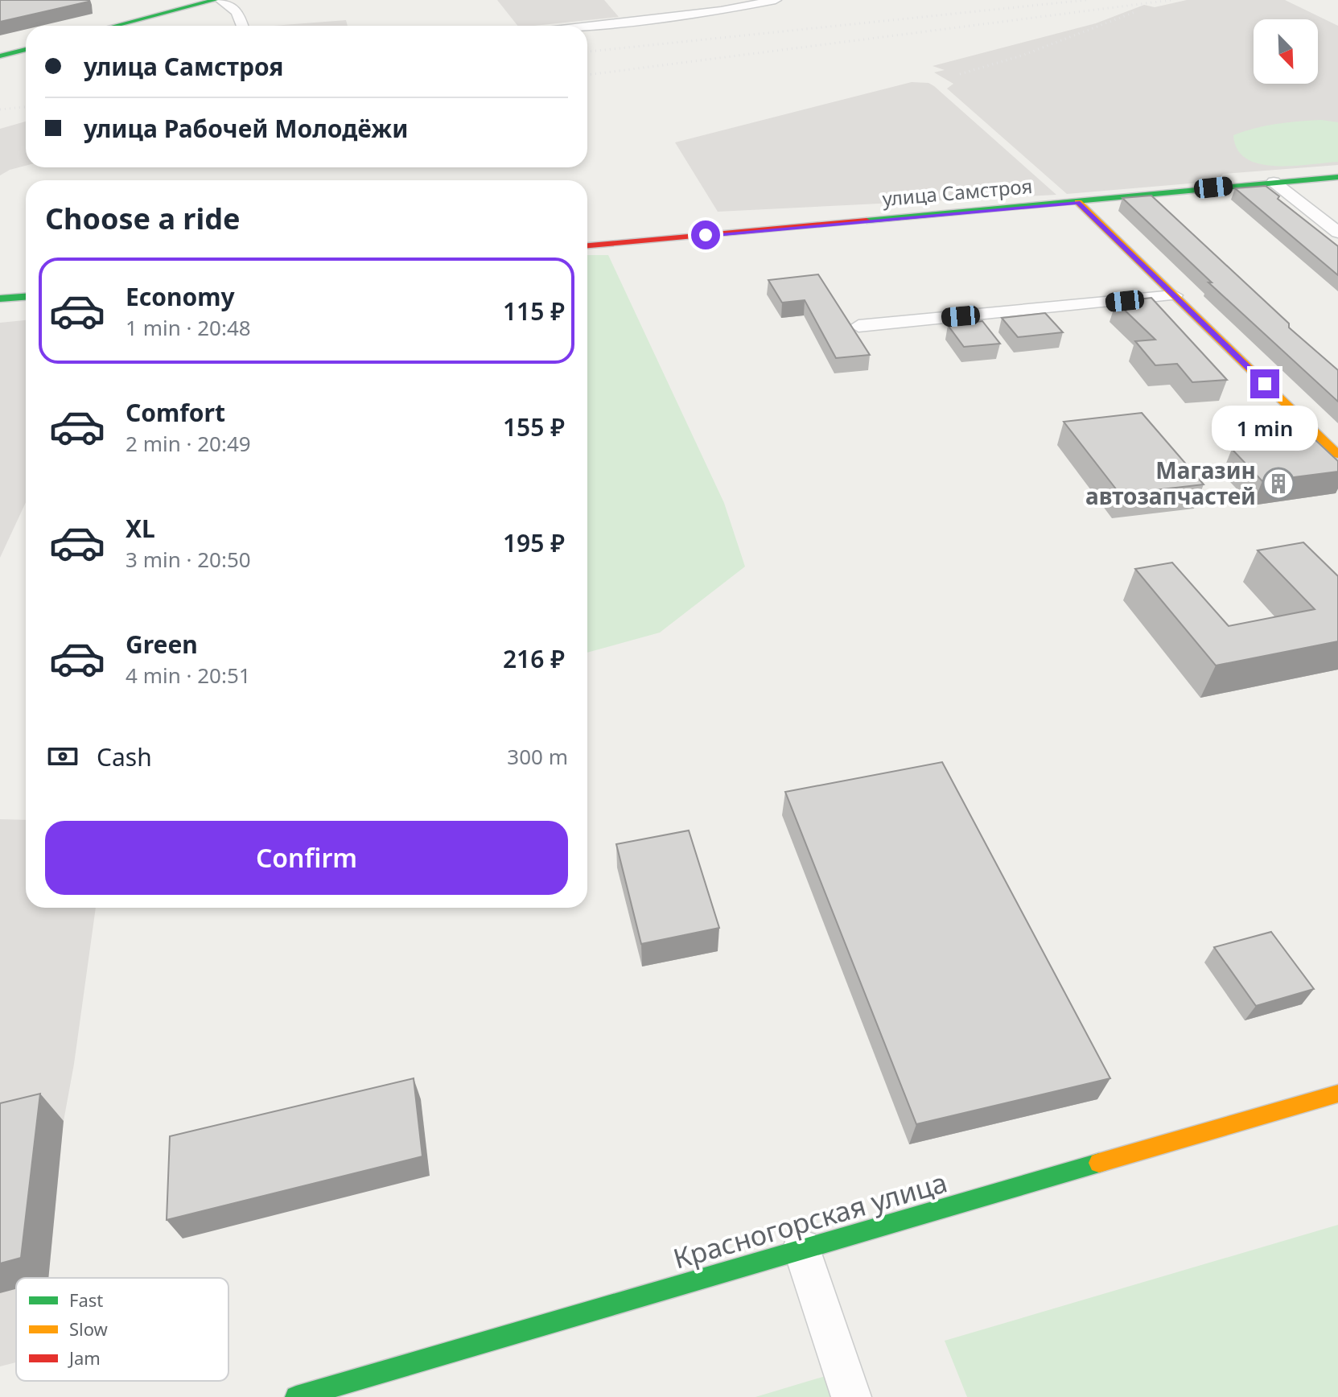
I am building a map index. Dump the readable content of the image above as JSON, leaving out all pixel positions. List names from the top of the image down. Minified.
{"streets":{"street":["улица Самстроя","Красногорская улица"]},"places":{"building":["Магазин автозапчастей"]},"legend":["Fast","Slow","Jam"],"north":"bottom right","page":{"banner":["улица Самстроя","улица Рабочей Молодёжи"],"heading":"Choose a ride","list":[{"name":"Economy","note":"1 min · 20:48","value":"115 ₽"},{"name":"Comfort","note":"2 min · 20:49","value":"155 ₽"},{"name":"XL","note":"3 min · 20:50","value":"195 ₽"},{"name":"Green","note":"4 min · 20:51","value":"216 ₽"}],"bubble":"1 min","pay":["Cash","300 m"],"buttons":"Confirm"}}
